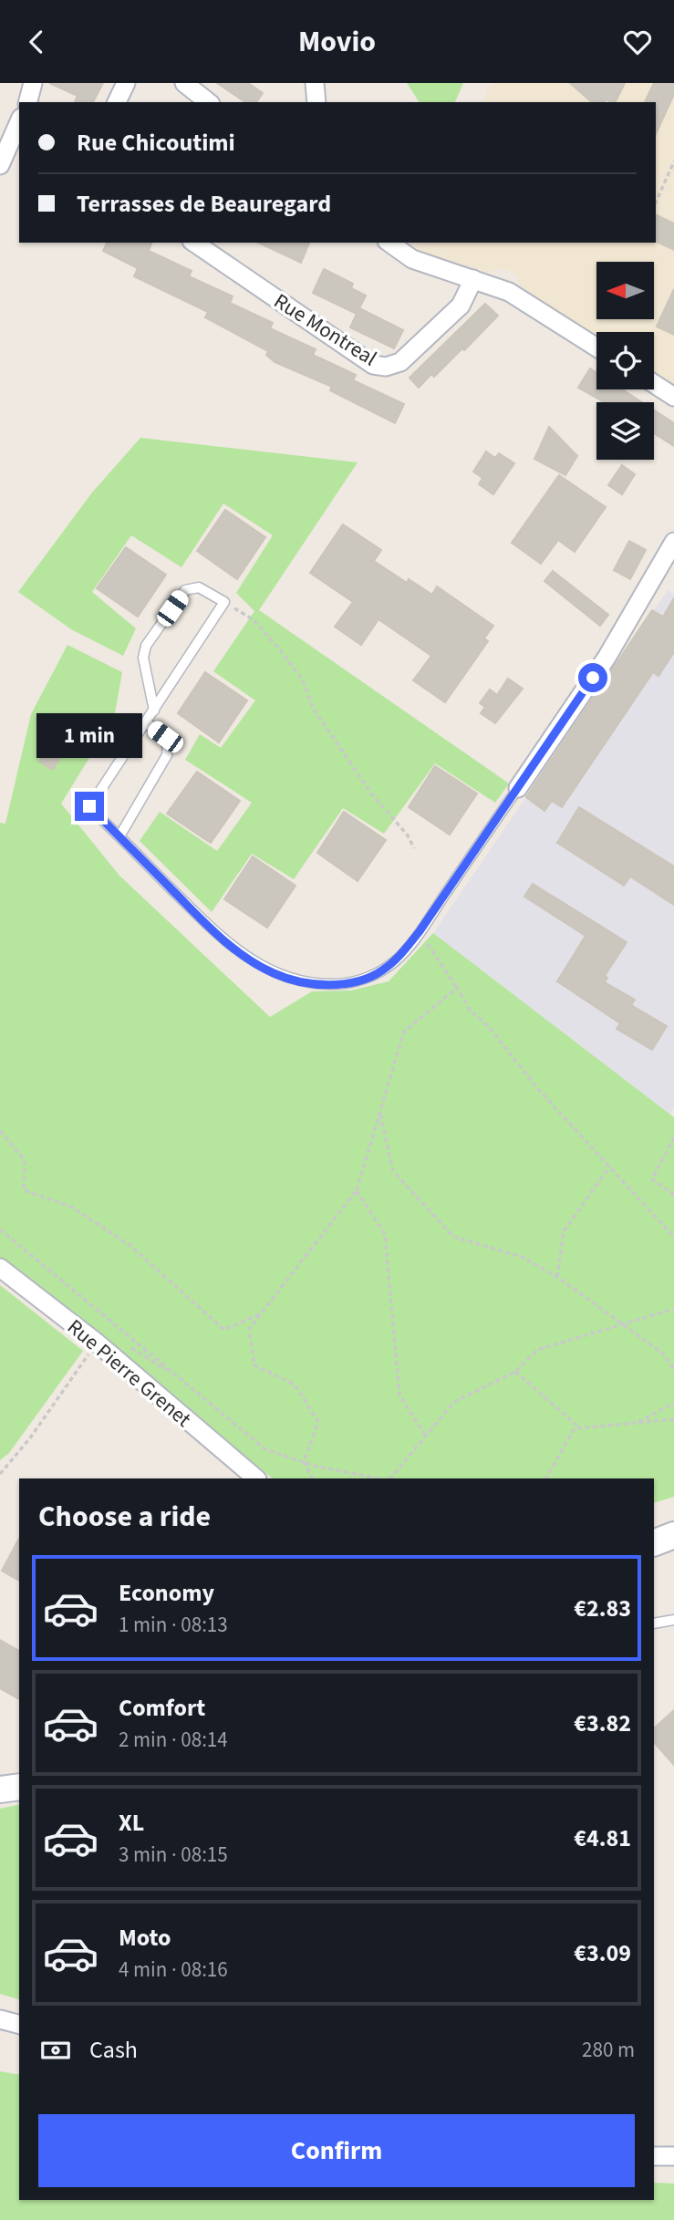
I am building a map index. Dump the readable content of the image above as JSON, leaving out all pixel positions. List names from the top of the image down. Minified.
{"streets":{"street":["Rue Montreal","Rue Pierre Grenet"]},"north":"left","page":{"header":"Movio","banner":["Rue Chicoutimi","Terrasses de Beauregard"],"bubble":"1 min","heading":"Choose a ride","list":[{"name":"Economy","note":"1 min · 08:13","value":"€2.83"},{"name":"Comfort","note":"2 min · 08:14","value":"€3.82"},{"name":"XL","note":"3 min · 08:15","value":"€4.81"},{"name":"Moto","note":"4 min · 08:16","value":"€3.09"}],"pay":["Cash","280 m"],"buttons":"Confirm"}}
